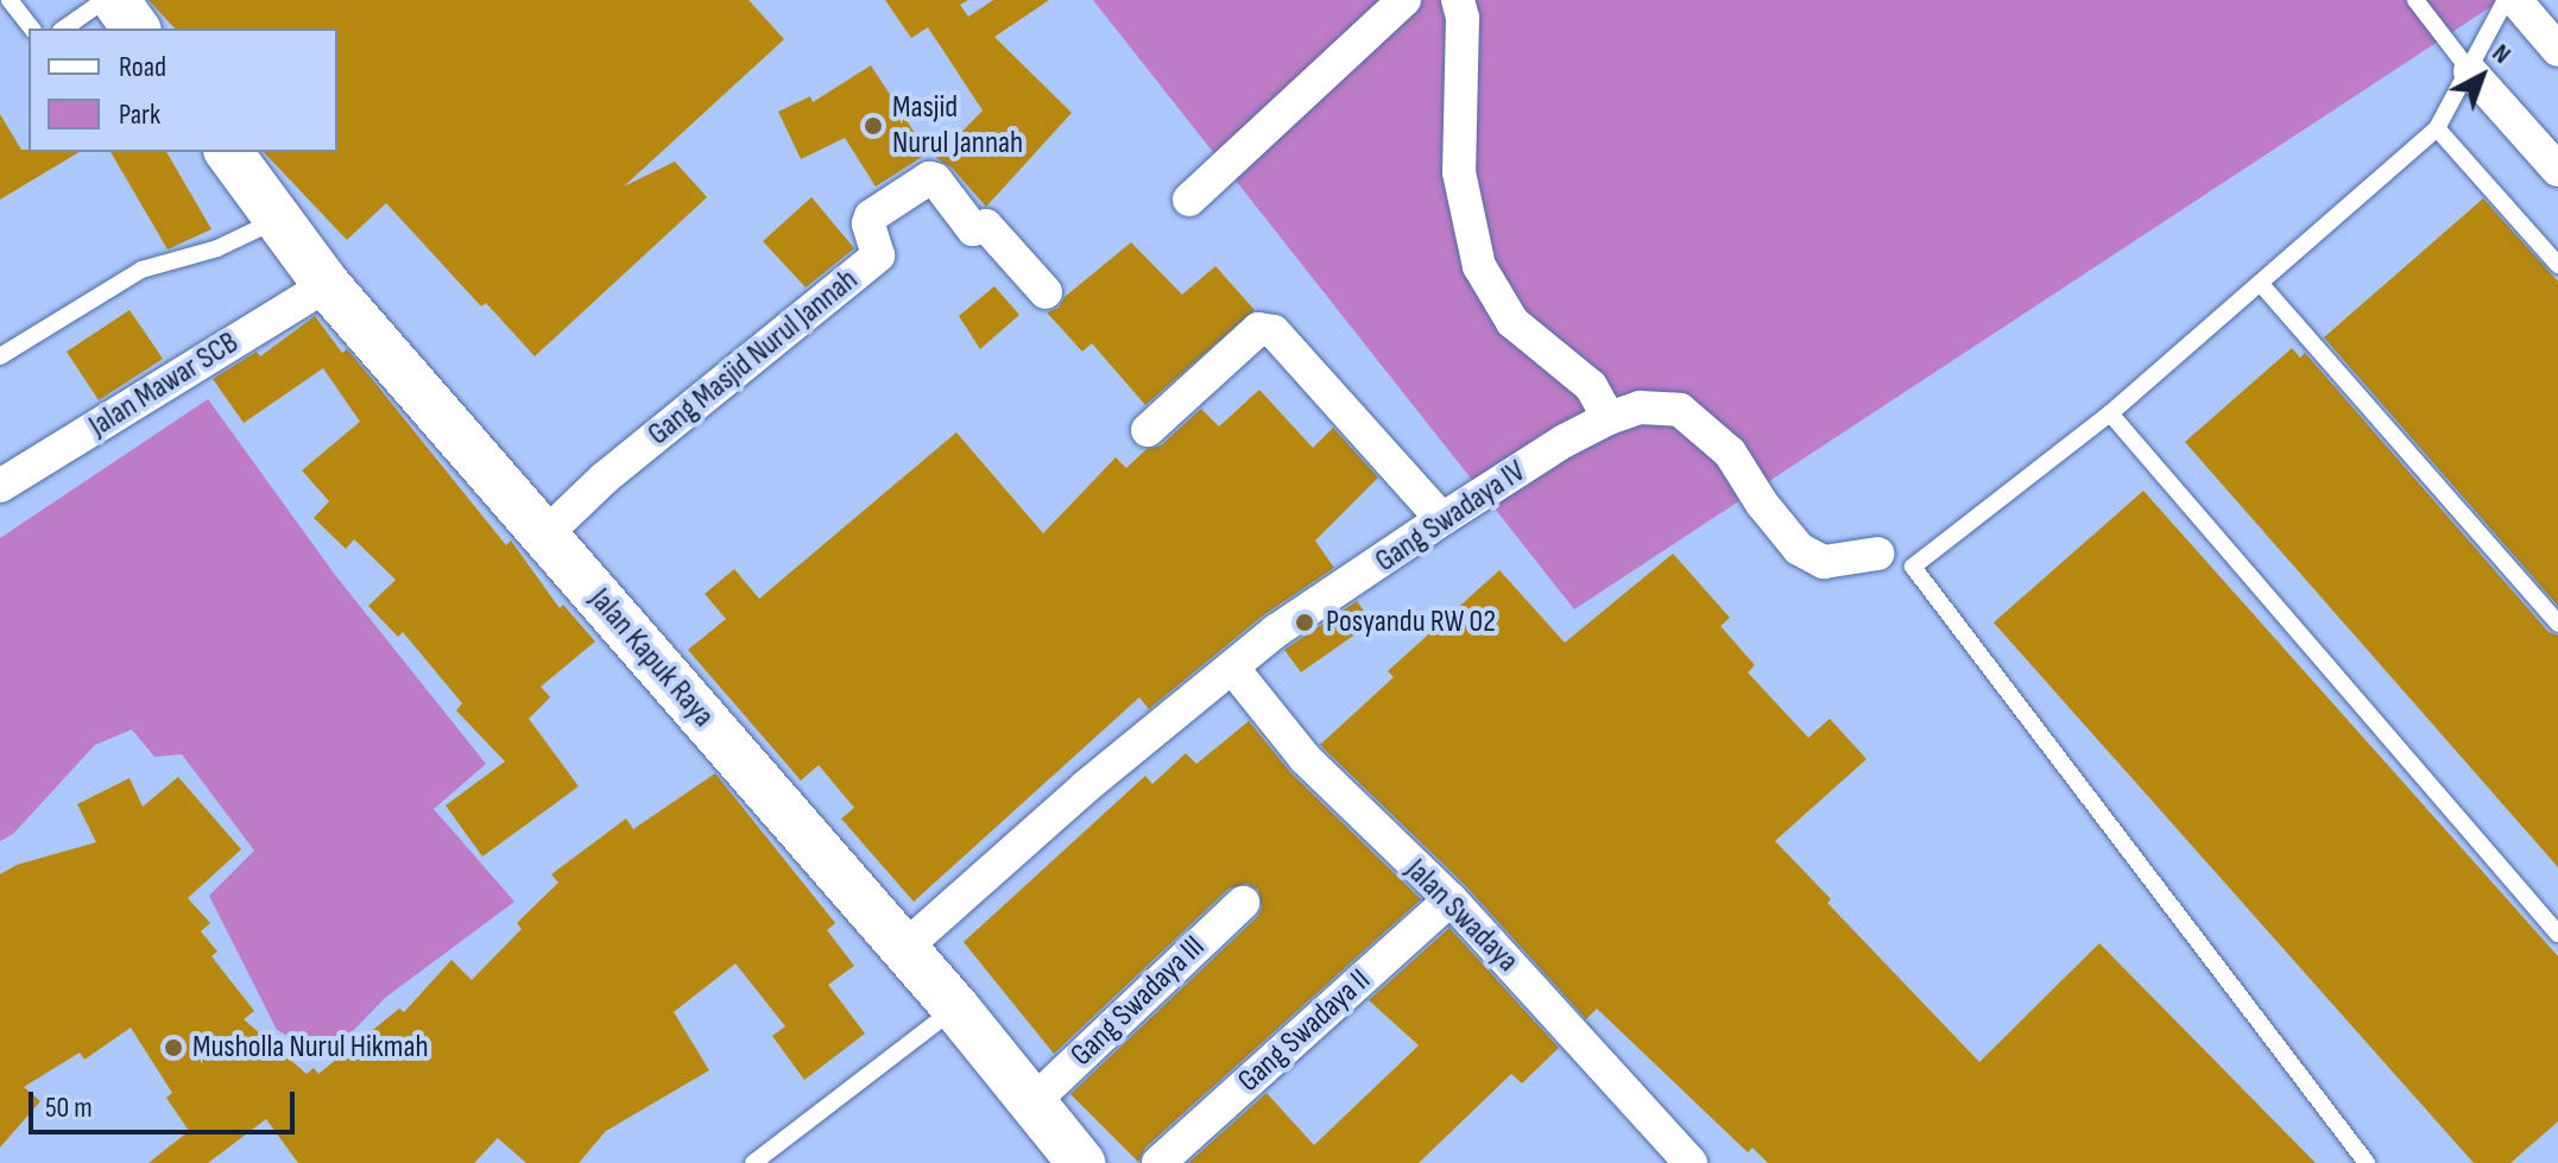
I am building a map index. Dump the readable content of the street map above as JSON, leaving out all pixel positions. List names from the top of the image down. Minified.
{"streets":{"main road":["Jalan Kapuk Raya"],"street":["Gang Masjid Nurul Jannah","Jalan Mawar SCB","Gang Swadaya IV","Jalan Swadaya","Gang Swadaya III","Gang Swadaya II"]},"crossings":[["Gang Masjid Nurul Jannah","Jalan Kapuk Raya"],["Jalan Mawar SCB","Jalan Kapuk Raya"],["Gang Swadaya IV","Jalan Kapuk Raya"],["Gang Swadaya IV","Jalan Swadaya"],["Jalan Kapuk Raya","Gang Swadaya III"],["Jalan Swadaya","Gang Swadaya II"]],"places":["Masjid Nurul Jannah","Posyandu RW 02","Musholla Nurul Hikmah"],"legend":["Road","Park"],"scale_bar":"50 m","north":"top right"}
